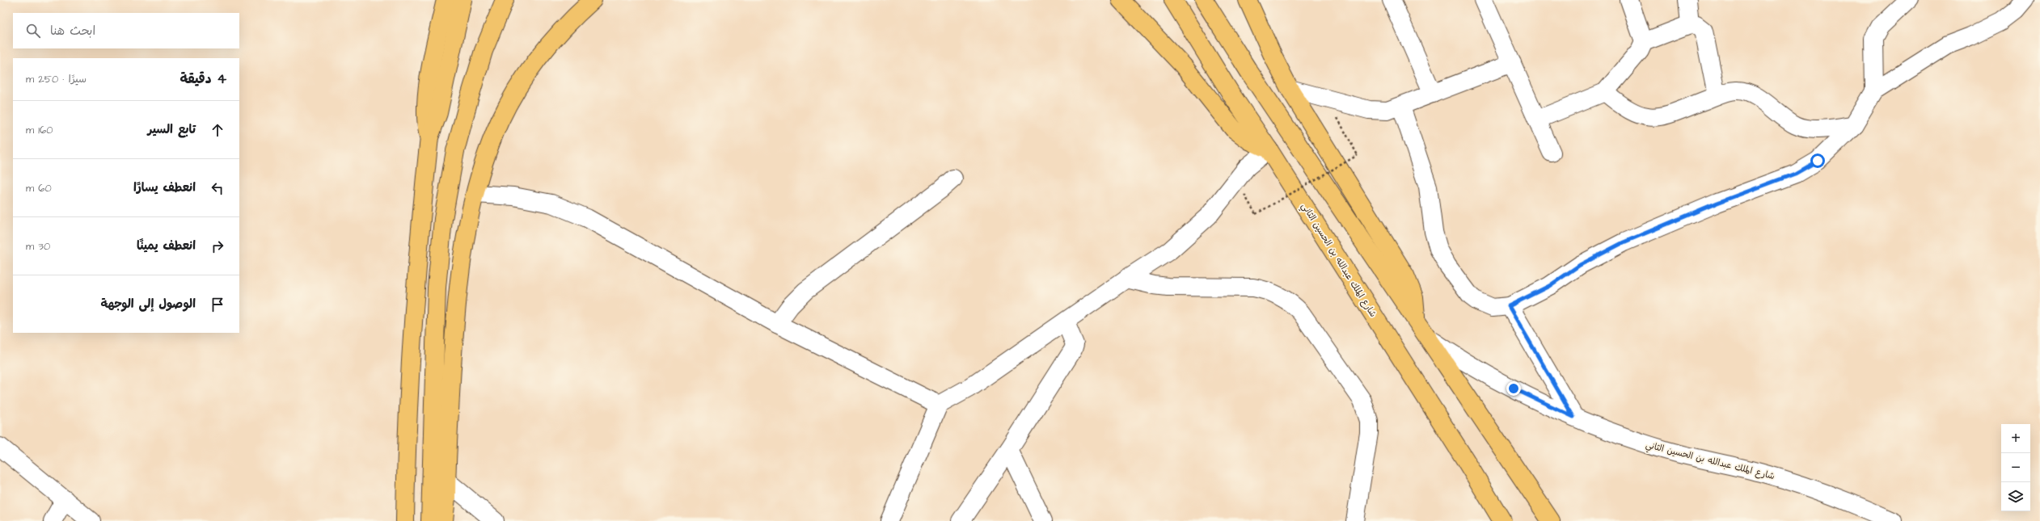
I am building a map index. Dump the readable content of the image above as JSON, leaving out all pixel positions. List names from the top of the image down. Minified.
{"streets":{"highway":["شارع الملك عبدالله بن الحسين الثاني"]},"page":{"search":"ابحث هنا","heading":["4 دقيقة","سيرًا · 250 m"],"list":[["تابع السير","160 m"],["انعطف يسارًا","60 m"],["انعطف يمينًا","30 m"],"الوصول إلى الوجهة"],"map_buttons":["+","−"]}}
